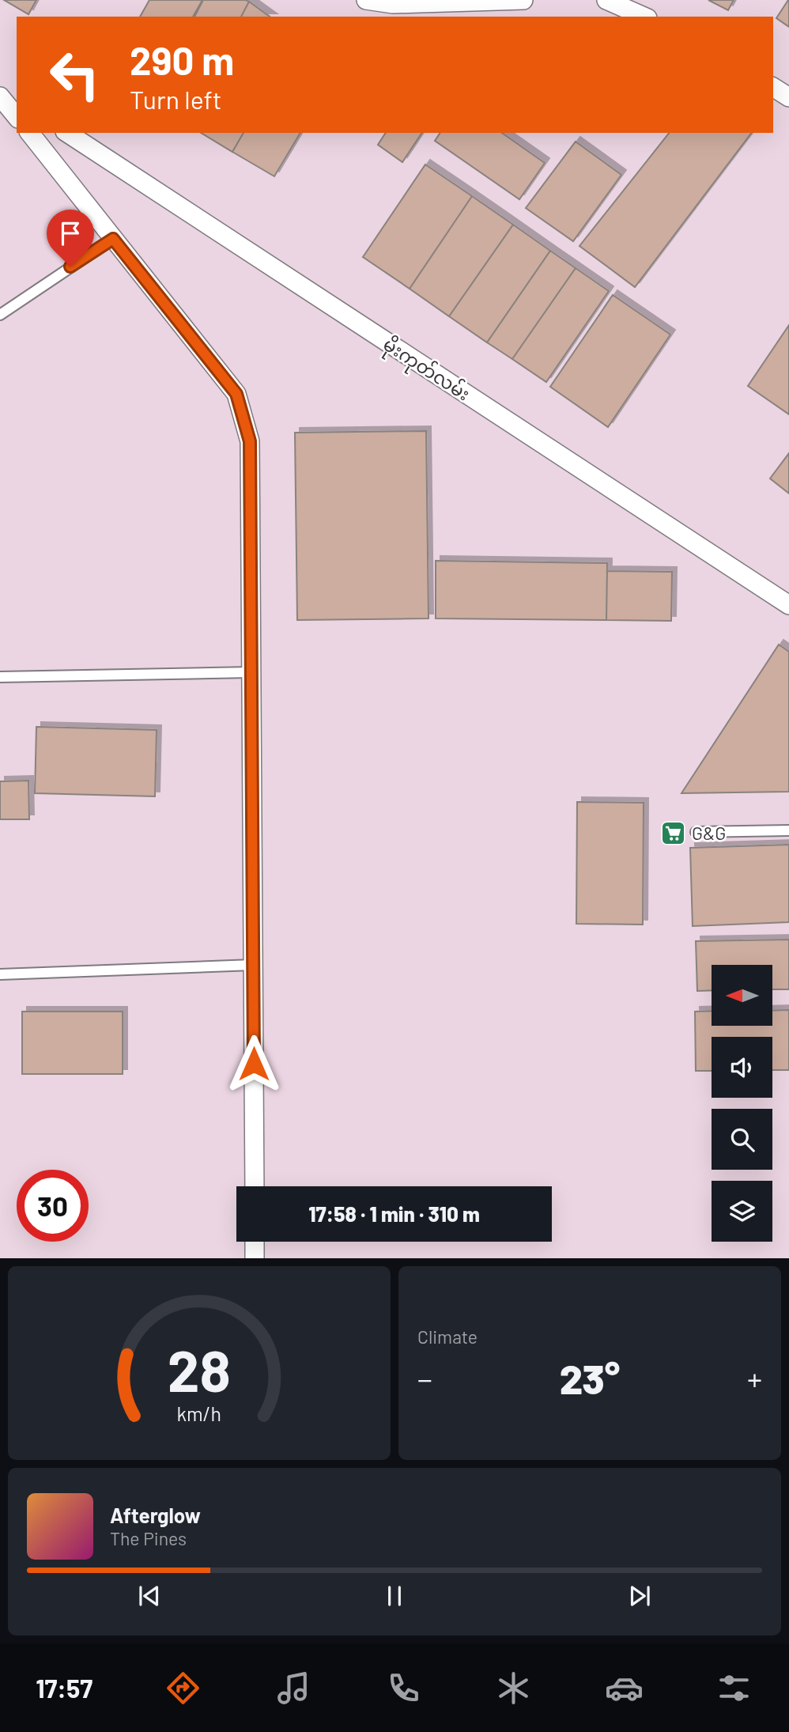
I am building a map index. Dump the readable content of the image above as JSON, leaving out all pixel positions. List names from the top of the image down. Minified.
{"streets":{"street":["မိုးကုတ်လမ်း"]},"places":{"supermarket":["G&G"]},"north":"left","page":{"turn":["290 m","Turn left"],"limit":"30","trip":"17:58 · 1 min · 310 m","tile":"Climate","heat":["−","23°","+"],"song":["Afterglow","The Pines"],"tabs":"17:57","gauge":["28","km/h"]}}
